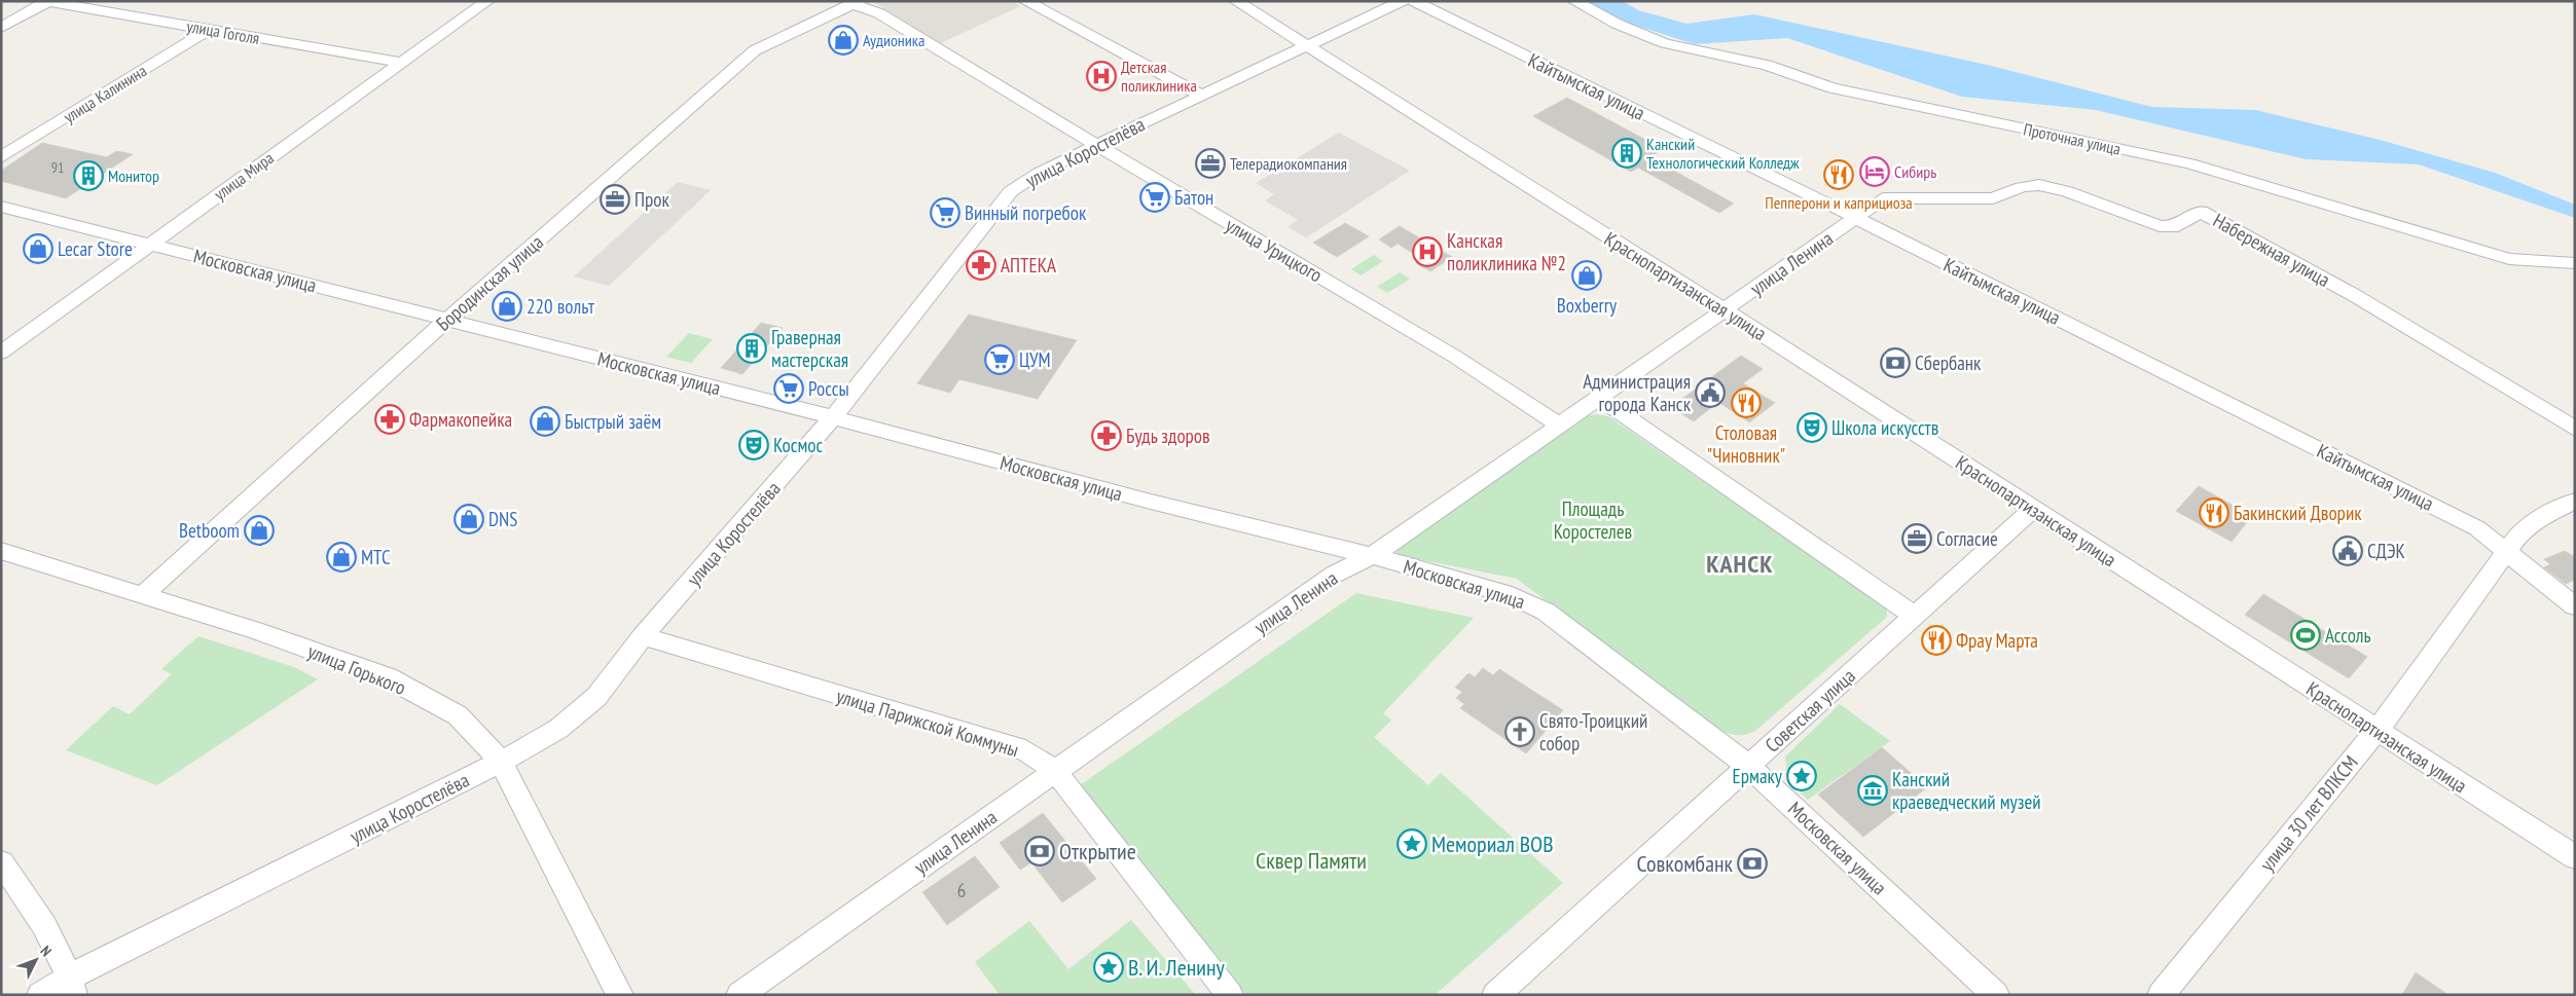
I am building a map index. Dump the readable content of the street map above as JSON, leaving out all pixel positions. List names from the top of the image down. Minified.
{"streets":{"street":["улица Гоголя","Кайтымская улица","улица Калинина","Проточная улица","улица Коростелёва","улица Мира","улица Урицкого","Набережная улица","улица Ленина","Московская улица","Бородинская улица","Краснопартизанская улица","улица Горького","Советская улица","улица Парижской Коммуны","улица 30 лет ВЛКСМ"]},"crossings":[["улица Гоголя","улица Калинина"],["улица Гоголя","улица Мира"],["Кайтымская улица","Набережная улица"],["Кайтымская улица","улица Ленина"],["Кайтымская улица","улица 30 лет ВЛКСМ"],["улица Коростелёва","улица Урицкого"],["улица Коростелёва","Московская улица"],["улица Коростелёва","Краснопартизанская улица"],["улица Коростелёва","улица Горького"],["улица Коростелёва","улица Парижской Коммуны"],["улица Мира","Московская улица"],["улица Урицкого","улица Ленина"],["улица Урицкого","Бородинская улица"],["Набережная улица","улица Ленина"],["улица Ленина","Московская улица"],["улица Ленина","Краснопартизанская улица"],["улица Ленина","улица Парижской Коммуны"],["Московская улица","Бородинская улица"],["Московская улица","Советская улица"],["Бородинская улица","улица Горького"],["Краснопартизанская улица","Советская улица"],["Краснопартизанская улица","улица 30 лет ВЛКСМ"]],"districts":["КАНСК"],"parks":["Площадь Коростелев","Сквер Памяти"],"places":{"shop":["Аудионика","Lecar Store","Boxberry","220 вольт","Быстрый заём","DNS","Betboom","МТС"],"hospital":["Детская поликлиника","Канская поликлиника №2"],"building":["Канский Технологический Колледж","Монитор","Граверная мастерская"],"office":["Телерадиокомпания","Прок","Согласие"],"hotel":["Сибирь"],"restaurant":["Пепперони и каприциоза","Столовая \"Чиновник\"","Бакинский Дворик","Фрау Марта"],"supermarket":["Батон","Винный погребок","ЦУМ","Россы"],"pharmacy":["АПТЕКА","Фармакопейка","Будь здоров"],"bank":["Сбербанк","Открытие","Совкомбанк"],"public building":["Администрация города Канск","СДЭК"],"theatre":["Школа искусств","Космос"],"sports":["Ассоль"],"church":["Свято-Троицкий собор"],"place":["Ермаку","Мемориал ВОВ","В. И. Ленину"],"museum":["Канский краеведческий музей"]},"house_numbers":["91","6"],"north":"top right"}
